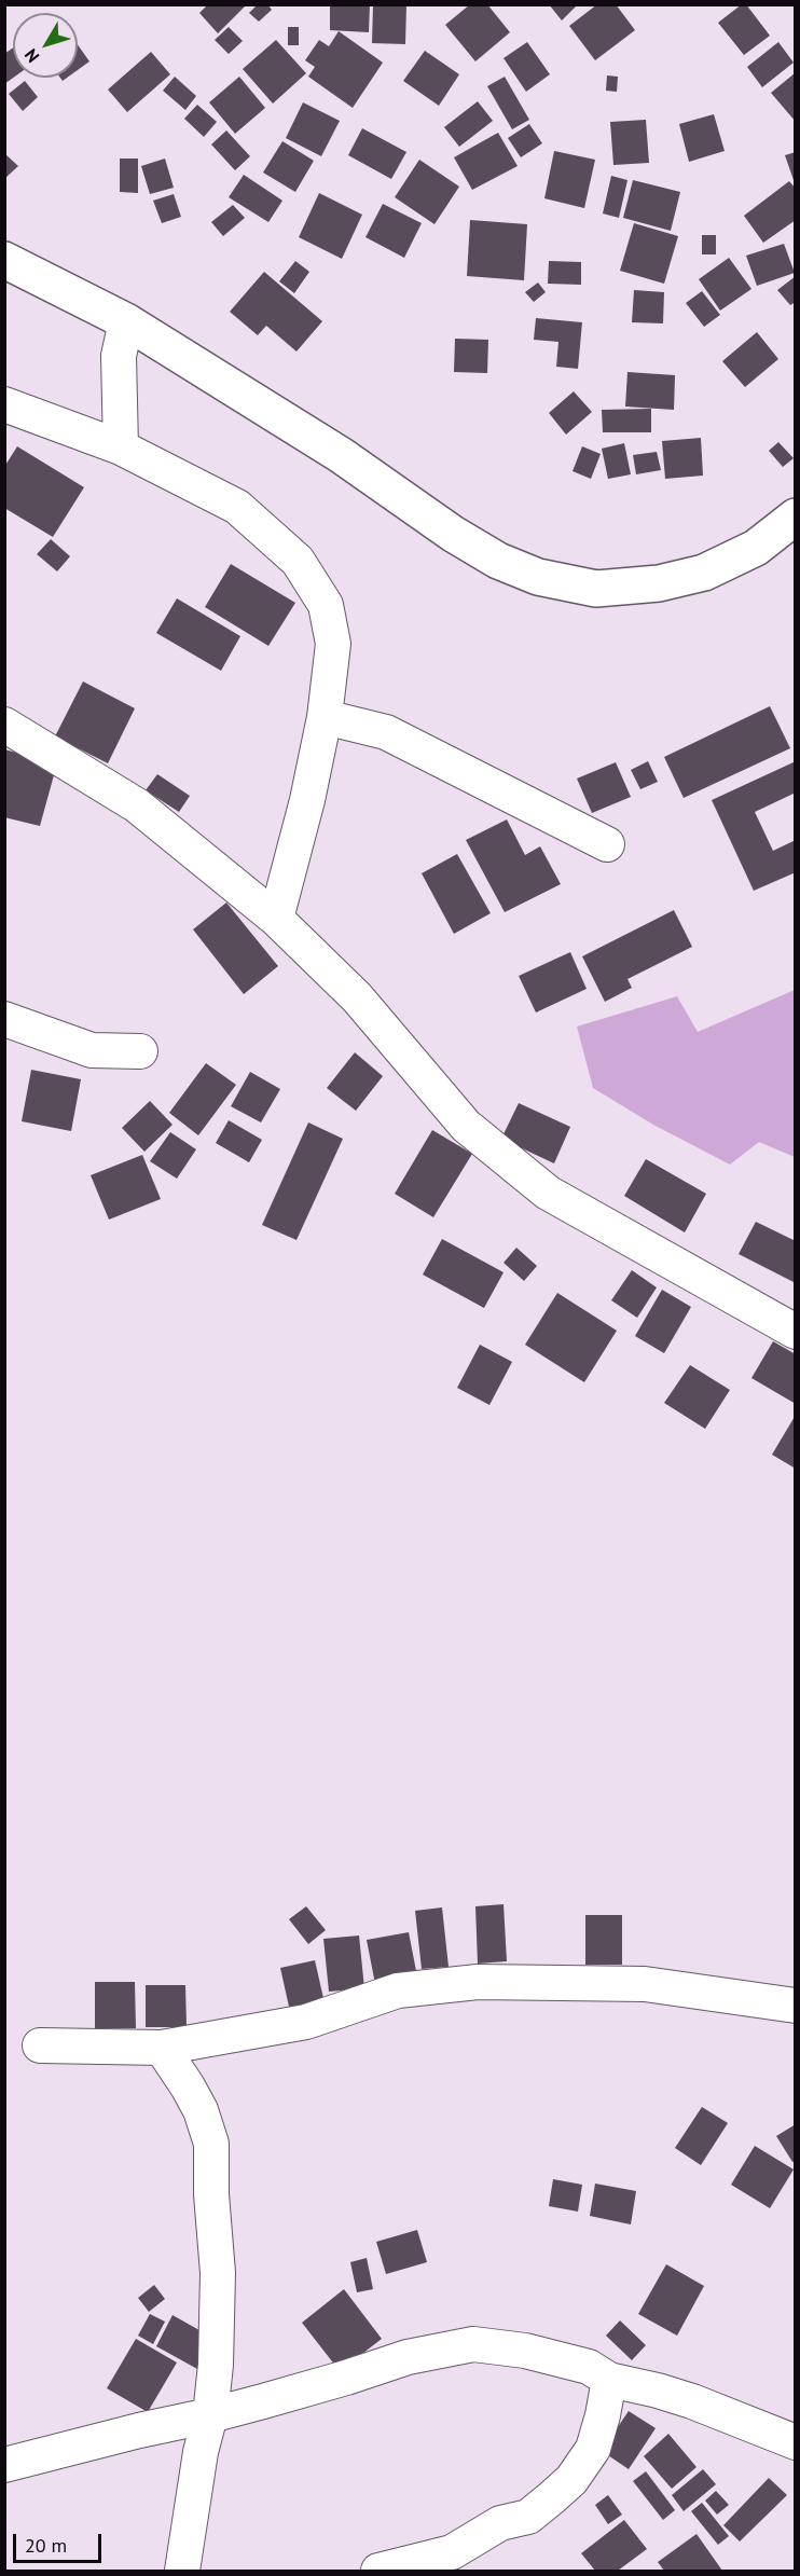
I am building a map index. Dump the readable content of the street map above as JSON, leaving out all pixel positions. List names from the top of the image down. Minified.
{"scale_bar":"20 m","north":"bottom left"}
